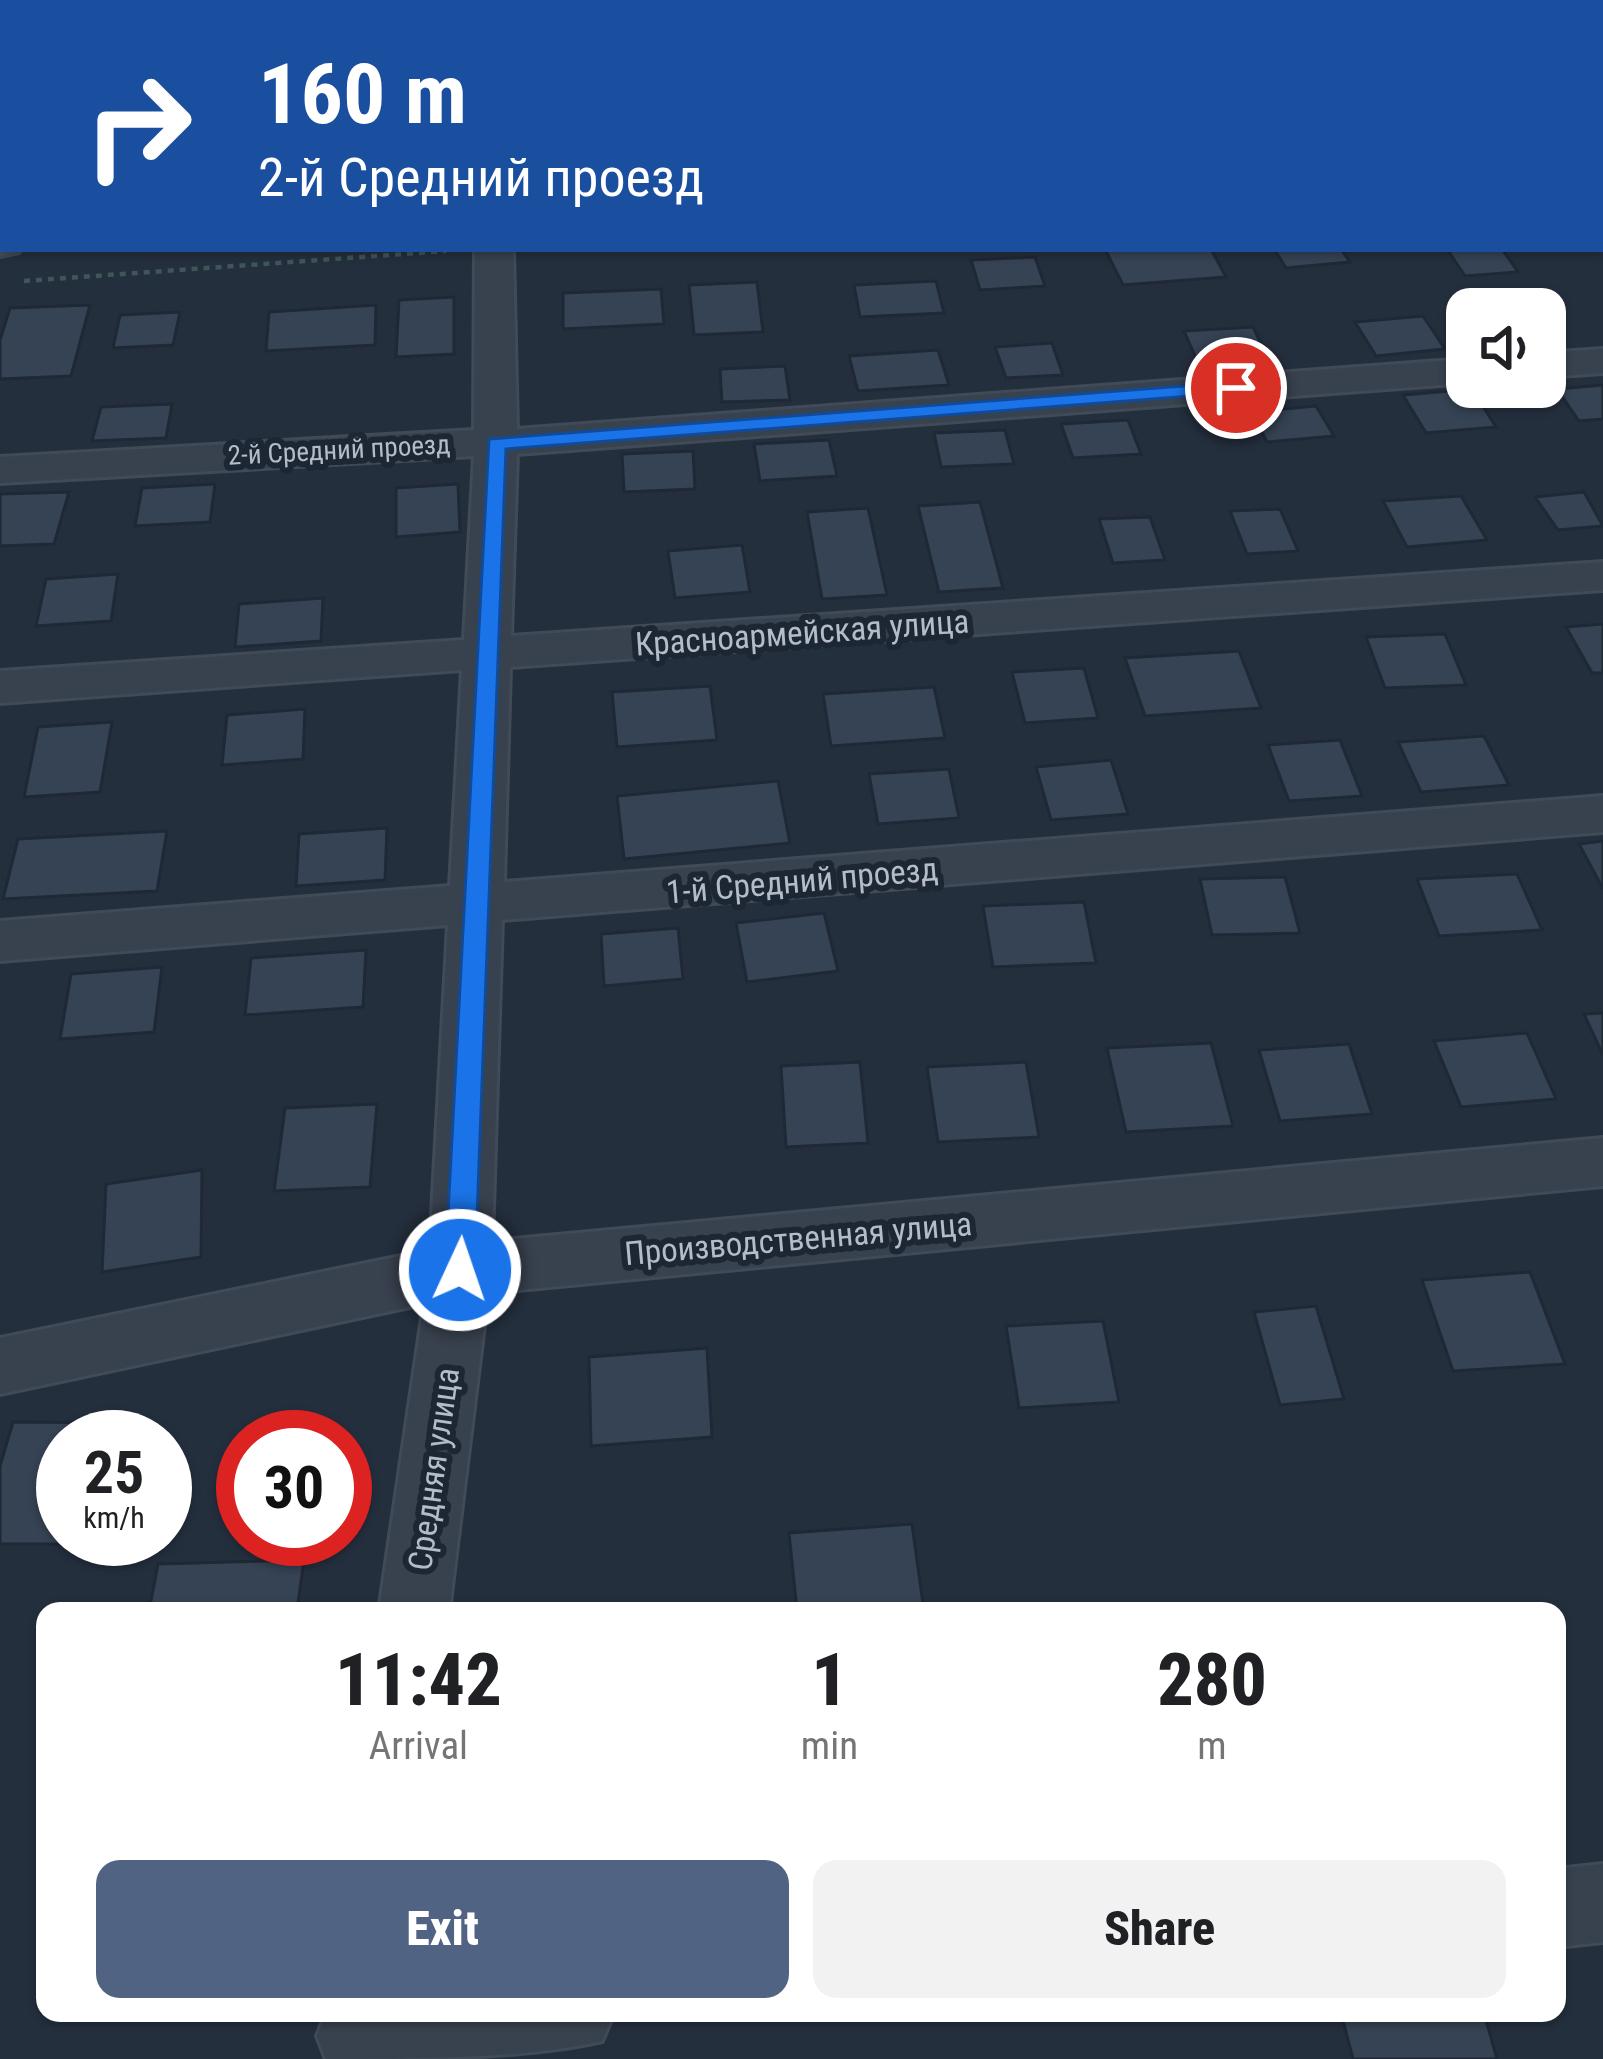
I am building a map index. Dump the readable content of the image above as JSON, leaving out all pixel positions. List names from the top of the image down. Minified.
{"streets":{"street":["2-й Средний проезд","Красноармейская улица","1-й Средний проезд","Производственная улица","Средняя улица"]},"crossings":[["2-й Средний проезд","Средняя улица"],["Красноармейская улица","Средняя улица"],["1-й Средний проезд","Средняя улица"],["Производственная улица","Средняя улица"]],"page":{"turn":["160 m","2-й Средний проезд"],"speed":"25 km/h","limit":"30","eta":["11:42","Arrival","1","min","280","m"],"buttons":["Exit","Share"]}}
